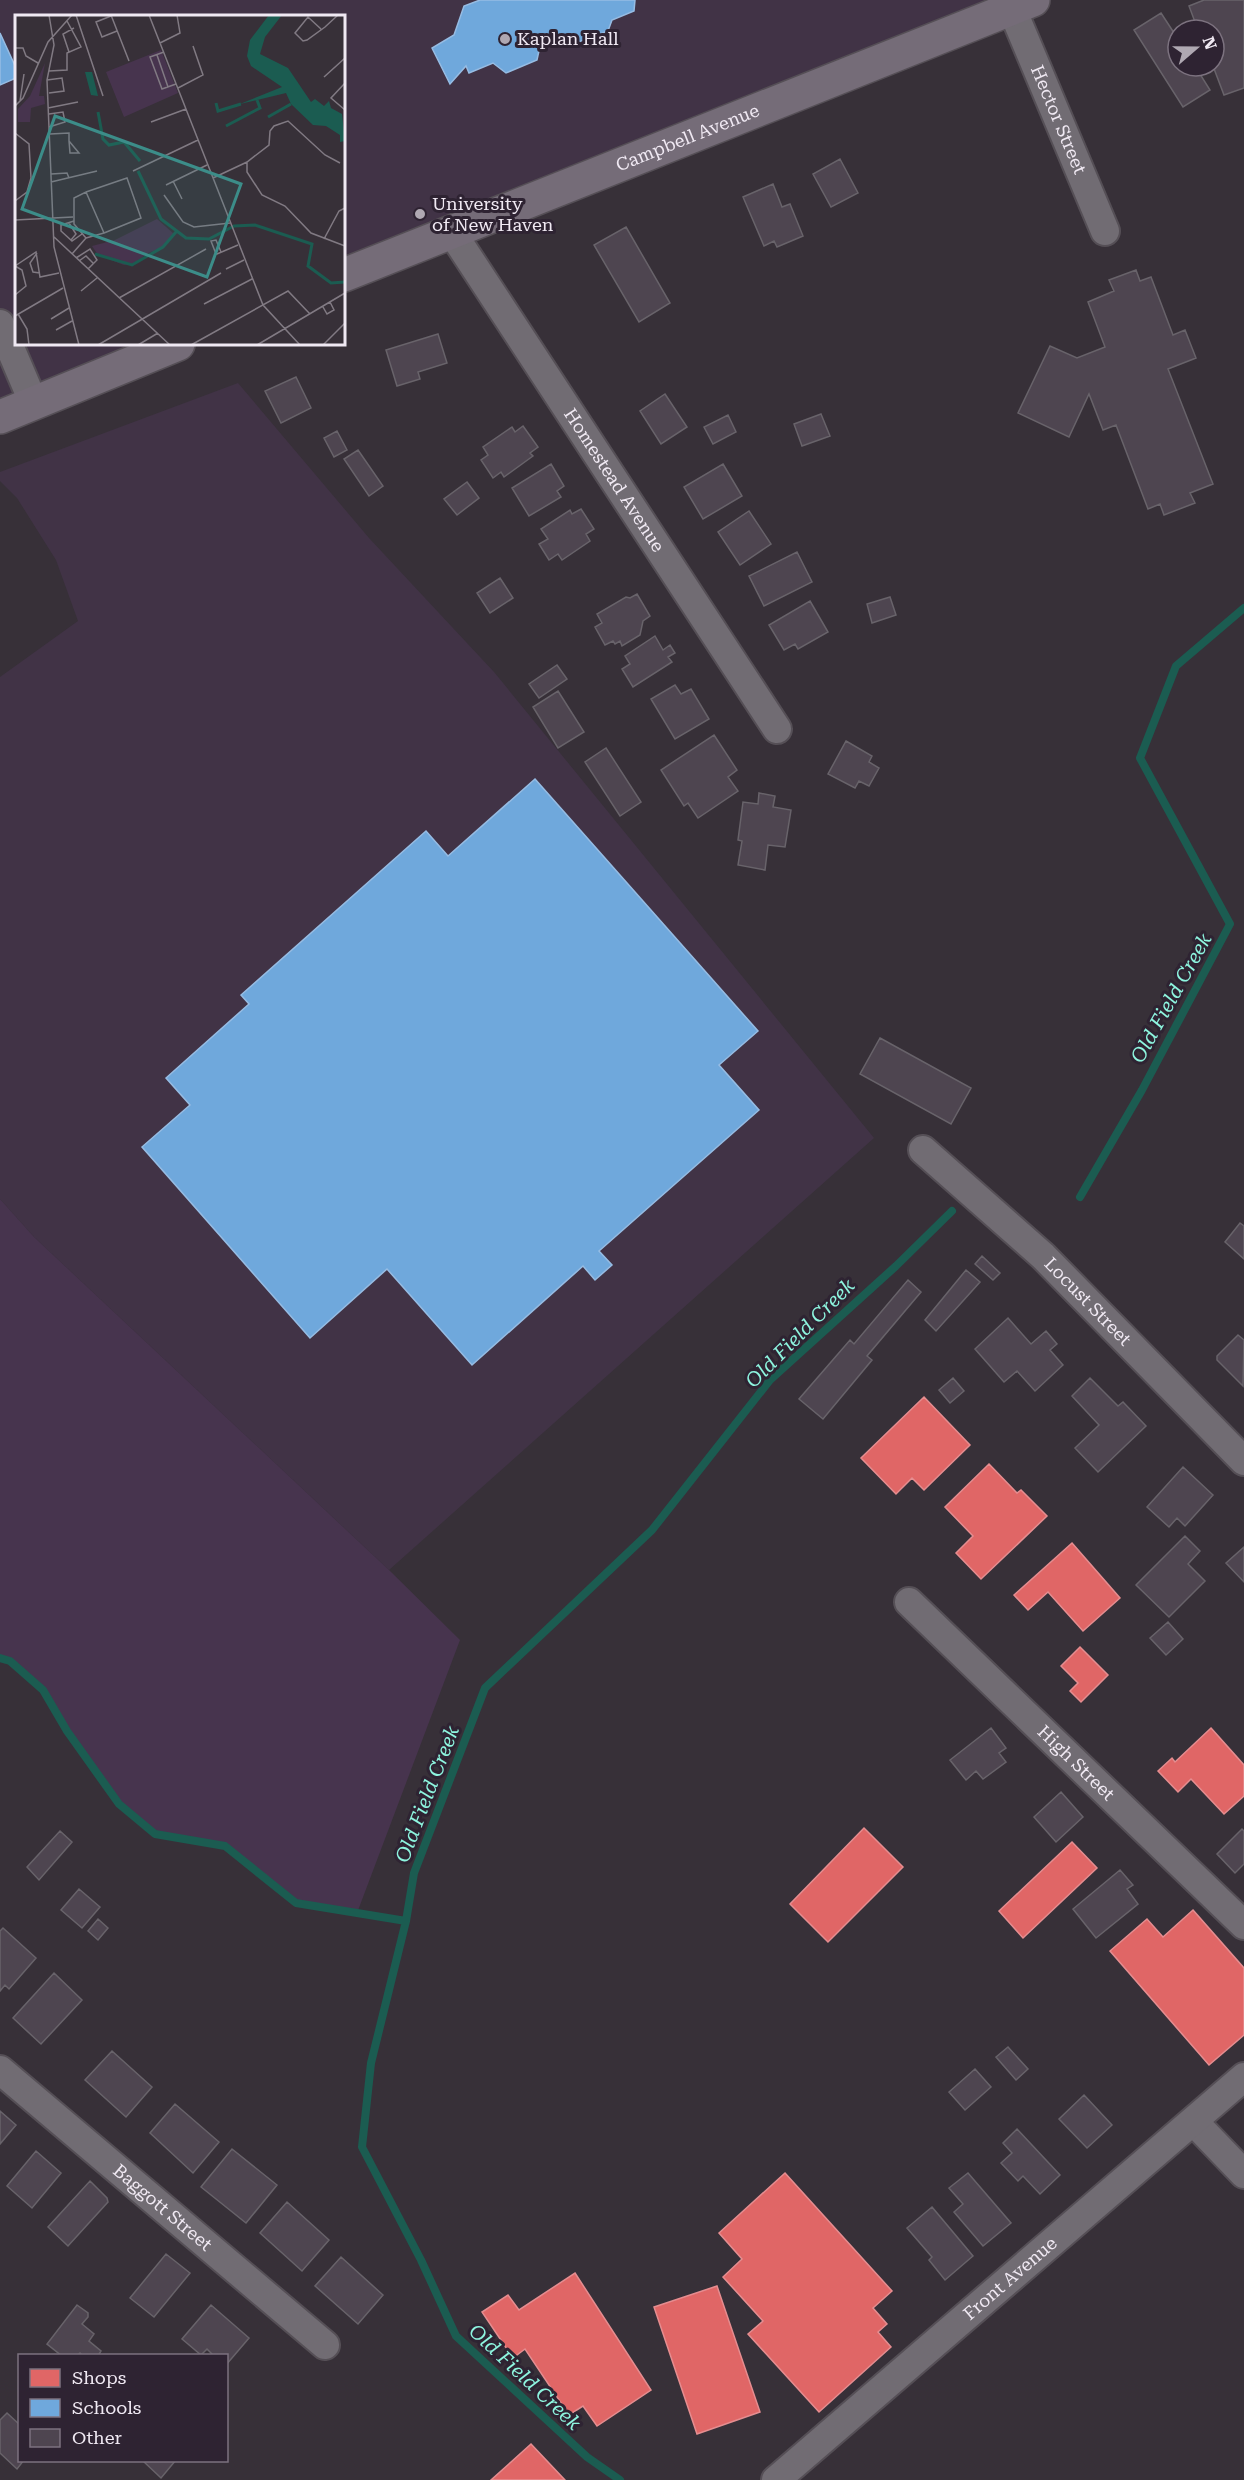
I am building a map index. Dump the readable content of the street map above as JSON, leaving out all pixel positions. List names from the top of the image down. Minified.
{"streets":{"main road":["Campbell Avenue"],"street":["Hector Street","Homestead Avenue","Locust Street","High Street","Baggott Street","Front Avenue"]},"crossings":[["Hector Street","Campbell Avenue"],["Campbell Avenue","Homestead Avenue"]],"water":["Old Field Creek"],"places":["Kaplan Hall","University of New Haven"],"legend":["Shops","Schools","Other"],"north":"right"}
